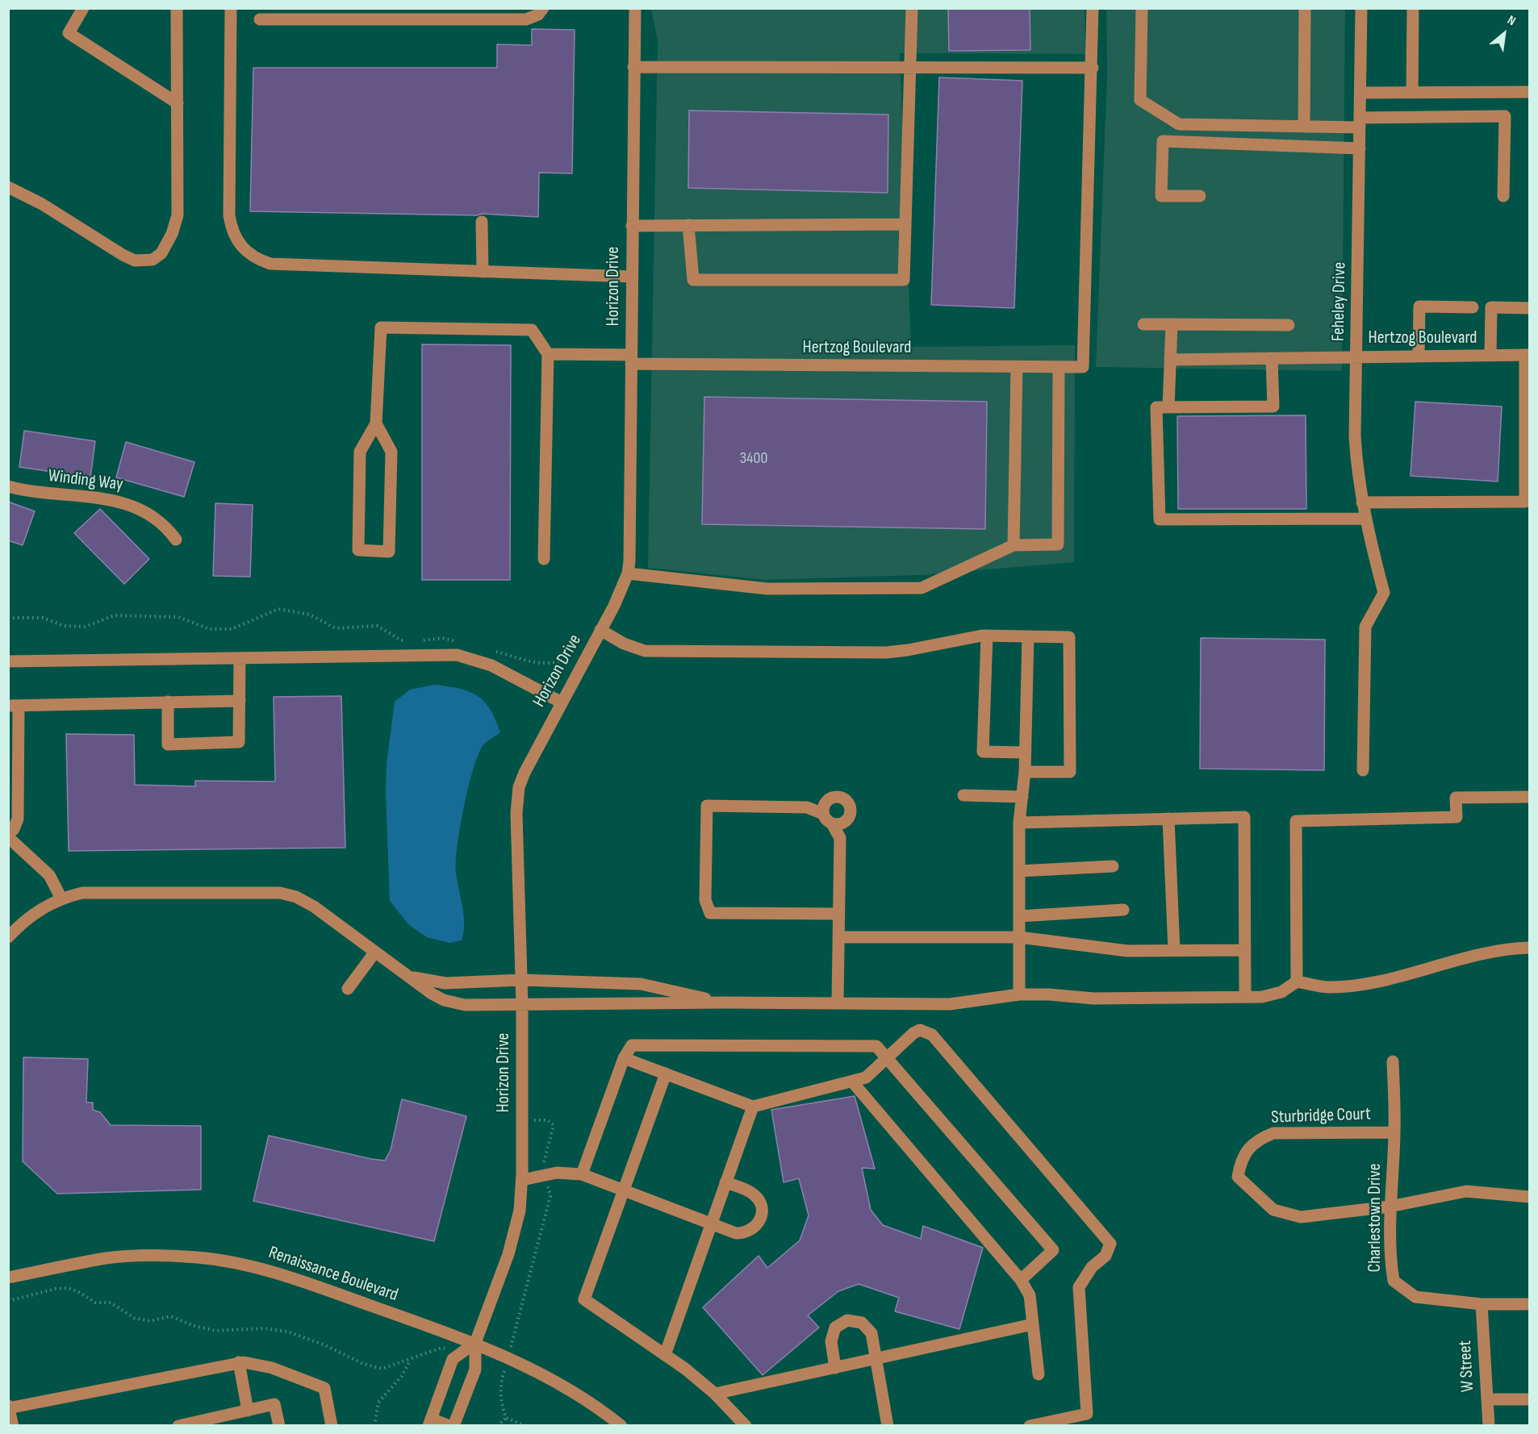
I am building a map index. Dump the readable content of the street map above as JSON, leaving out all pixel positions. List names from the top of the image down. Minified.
{"streets":{"street":["Horizon Drive","Feheley Drive","Hertzog Boulevard","Winding Way","Sturbridge Court","Charlestown Drive","Renaissance Boulevard","W Street"]},"crossings":[["Horizon Drive","Hertzog Boulevard"],["Horizon Drive","Renaissance Boulevard"],["Feheley Drive","Hertzog Boulevard"],["Sturbridge Court","Charlestown Drive"],["Charlestown Drive","W Street"]],"house_numbers":["3400"],"north":"top right"}
